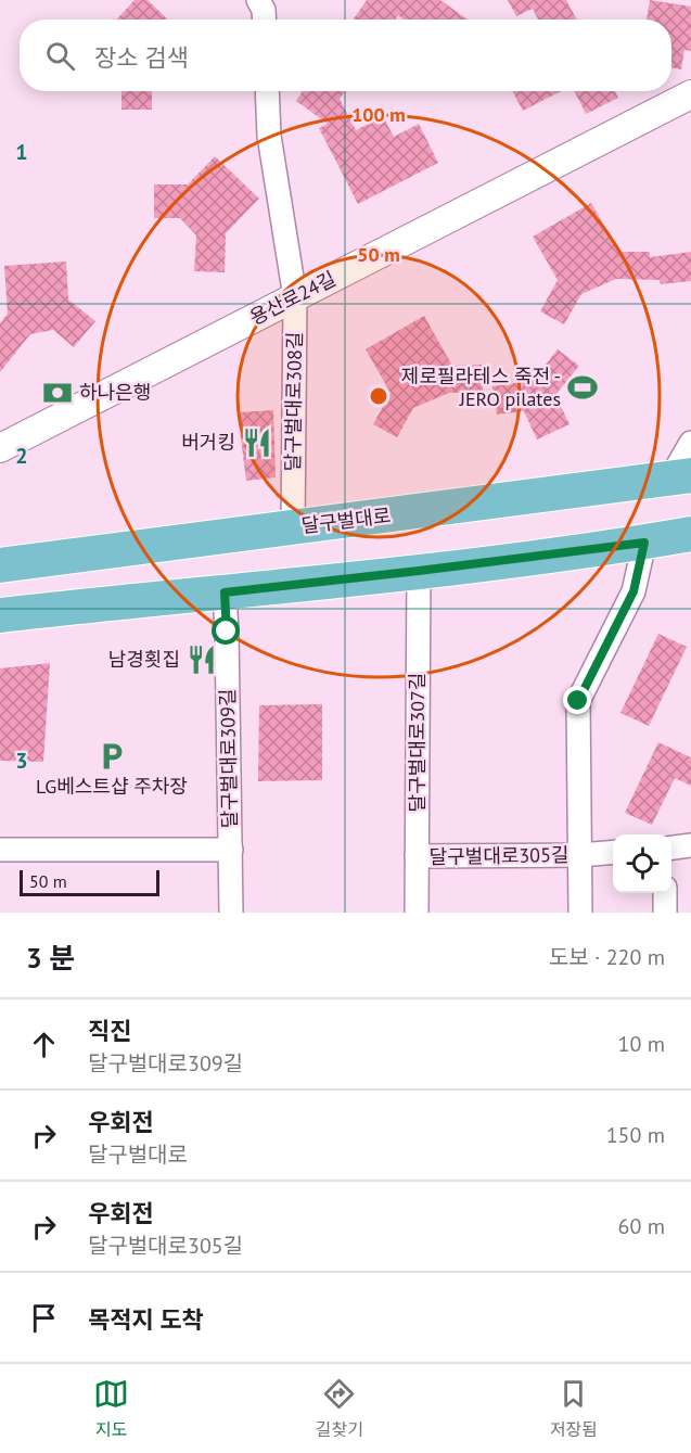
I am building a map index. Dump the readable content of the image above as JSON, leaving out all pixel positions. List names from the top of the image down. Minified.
{"streets":{"main road":["달구벌대로"],"street":["용산로24길","달구벌대로308길","달구벌대로307길","달구벌대로309길","달구벌대로305길"]},"crossings":[["용산로24길","달구벌대로308길"],["달구벌대로308길","달구벌대로"],["달구벌대로307길","달구벌대로305길"]],"places":{"sports":["제로필라테스 죽전 - JERO pilates"],"bank":["하나은행"],"restaurant":["버거킹","남경횟집"],"parking":["LG베스트샵 주차장"]},"scale_bar":"50 m","page":{"search":"장소 검색","scale":"50 m","heading":["3 분","도보 · 220 m"],"list":[["직진","달구벌대로309길","10 m"],["우회전","달구벌대로","150 m"],["우회전","달구벌대로305길","60 m"],"목적지 도착"],"nav":["지도","길찾기","저장됨"]},"grid":{"rows":["1","2","3"]},"rings":["100 m","50 m"]}
